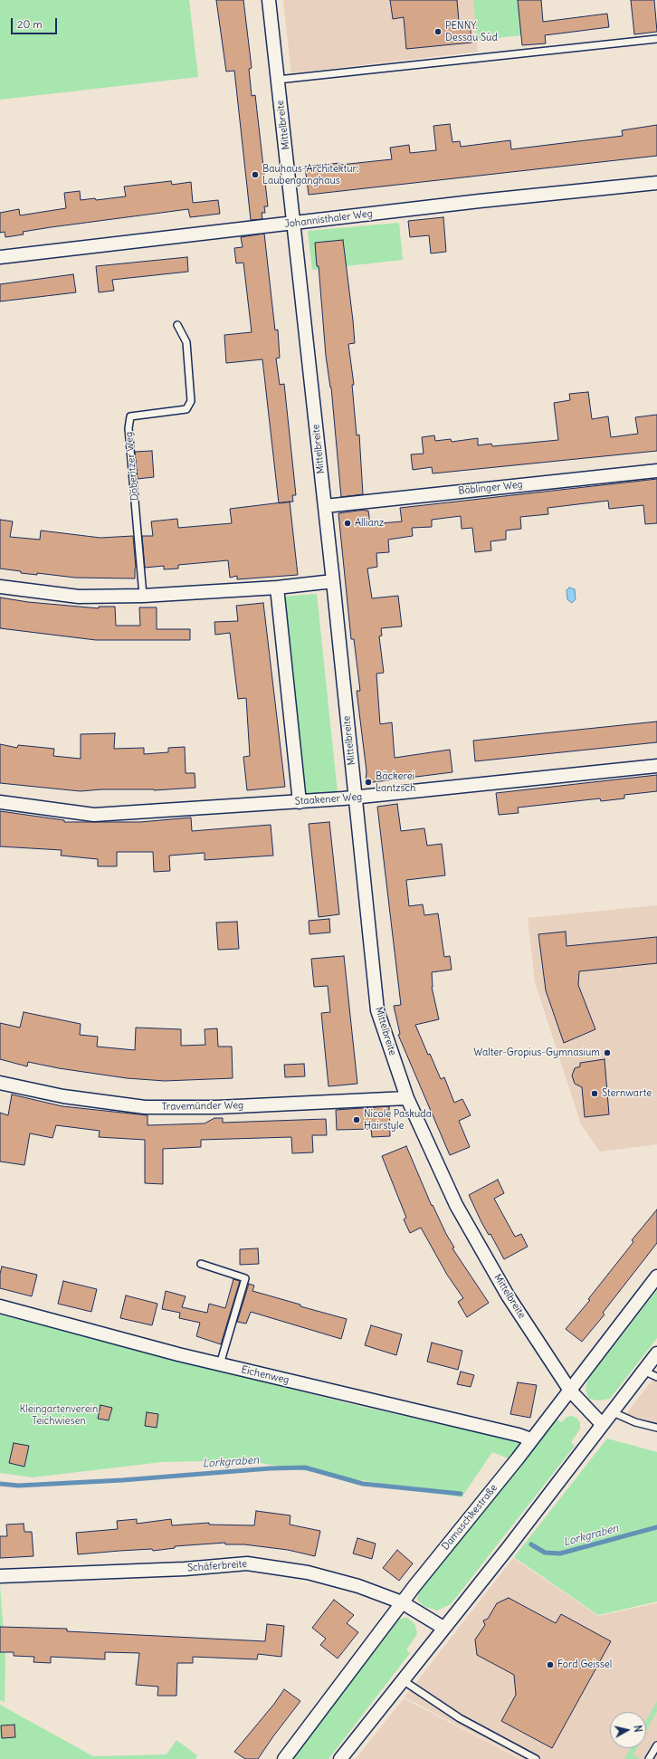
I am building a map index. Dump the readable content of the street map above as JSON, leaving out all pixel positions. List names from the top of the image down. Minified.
{"streets":{"street":["Mittelbreite","Johannisthaler Weg","Böblinger Weg","Staakener Weg","Travemünder Weg","Eichenweg","Damaschkestraße","Schäferbreite"],"lane":["Döberitzer Weg"]},"crossings":[["Mittelbreite","Johannisthaler Weg"],["Mittelbreite","Böblinger Weg"],["Mittelbreite","Staakener Weg"],["Mittelbreite","Travemünder Weg"],["Mittelbreite","Damaschkestraße"],["Eichenweg","Damaschkestraße"],["Damaschkestraße","Schäferbreite"]],"water":["Lorkgraben"],"parks":["Kleingartenverein Teichwiesen"],"places":["PENNY. Dessau Süd","Bauhaus-Architektur: Laubenganghaus","Allianz","Bäckerei Lantzsch","Walter-Gropius-Gymnasium","Sternwarte","Nicole Paskuda Hairstyle","Ford Geissel"],"scale_bar":"20 m","north":"right"}
